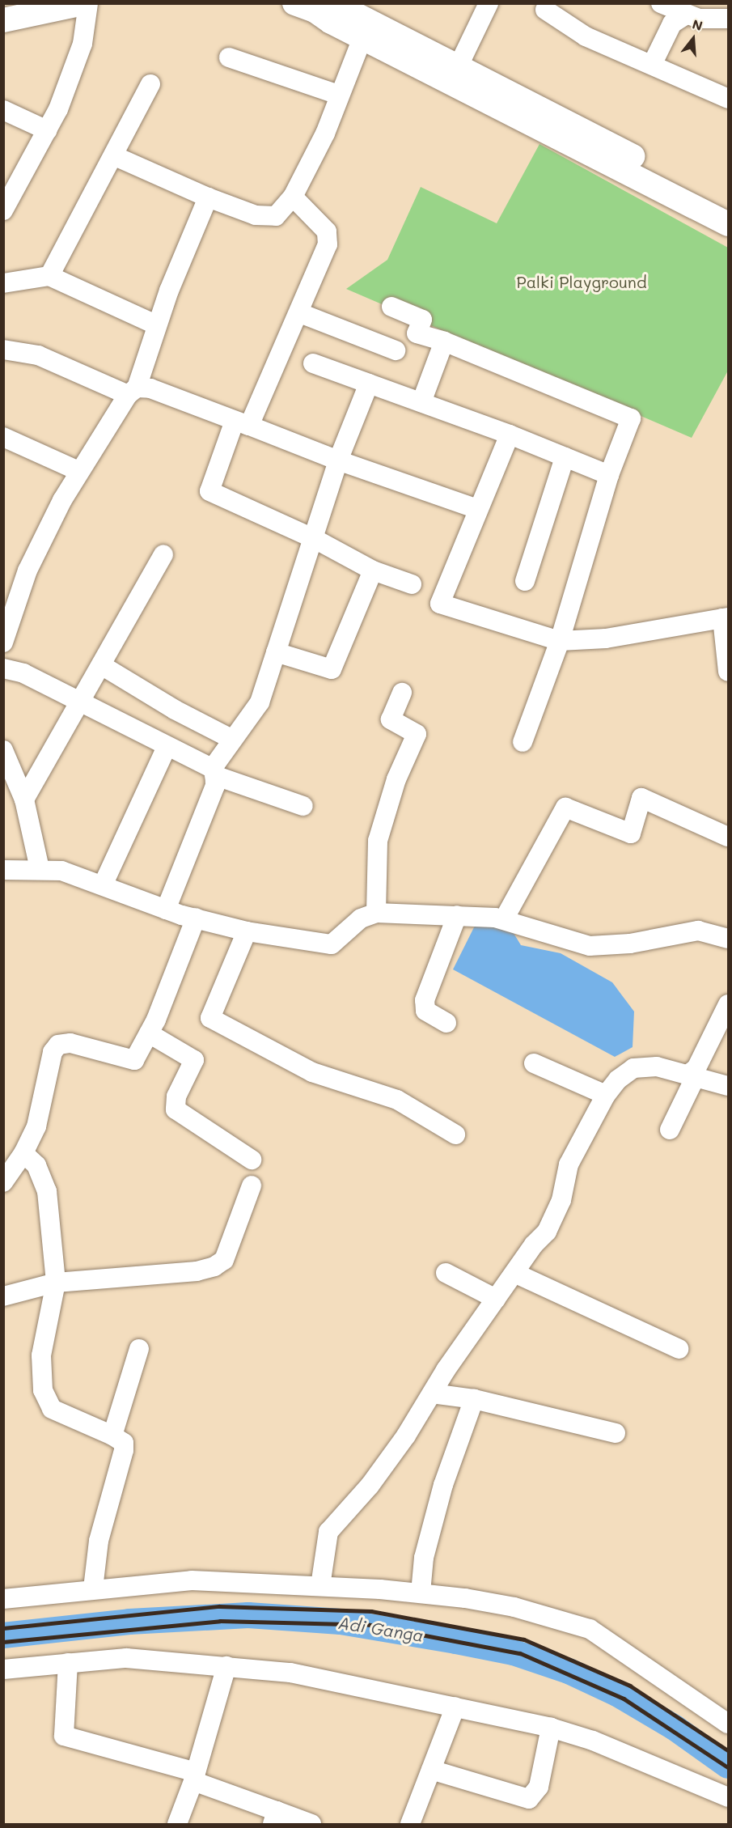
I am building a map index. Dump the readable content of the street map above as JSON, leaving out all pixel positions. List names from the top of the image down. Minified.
{"water":["Adi Ganga"],"parks":["Palki Playground"],"north":"top"}
